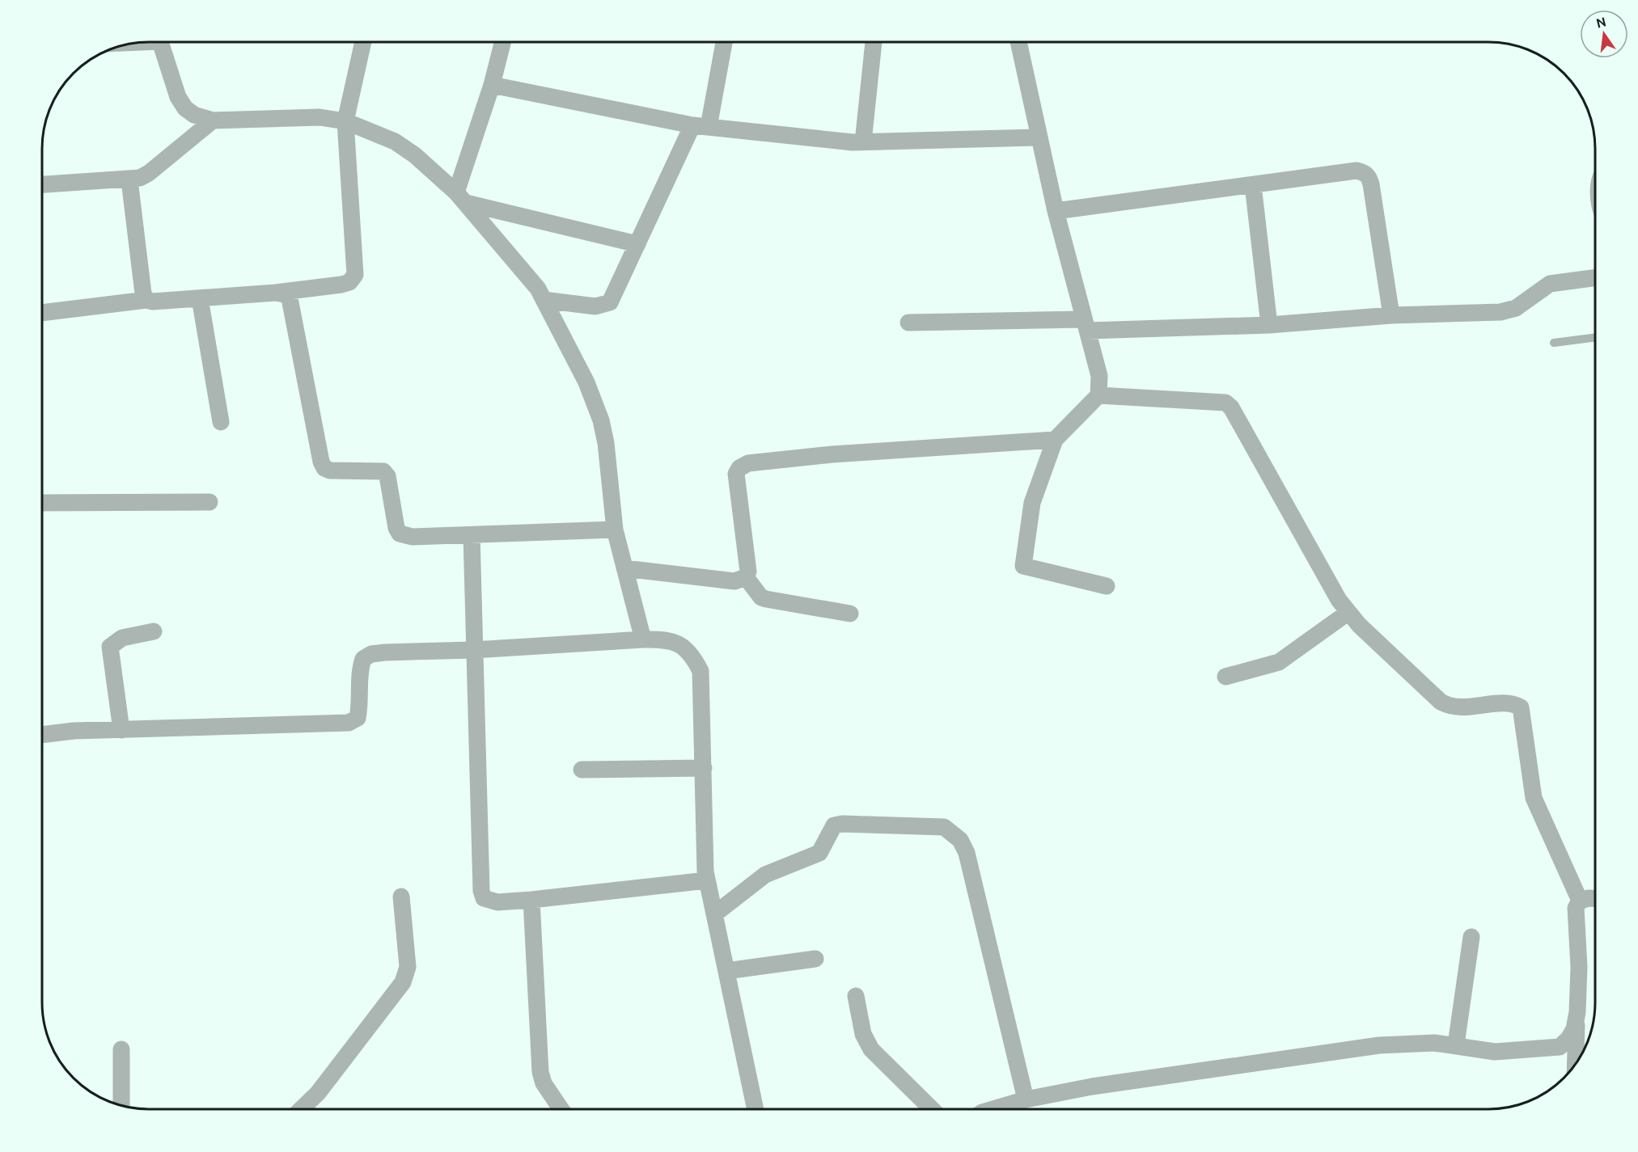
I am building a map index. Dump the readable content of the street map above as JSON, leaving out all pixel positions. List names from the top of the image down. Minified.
{"north":"top"}
